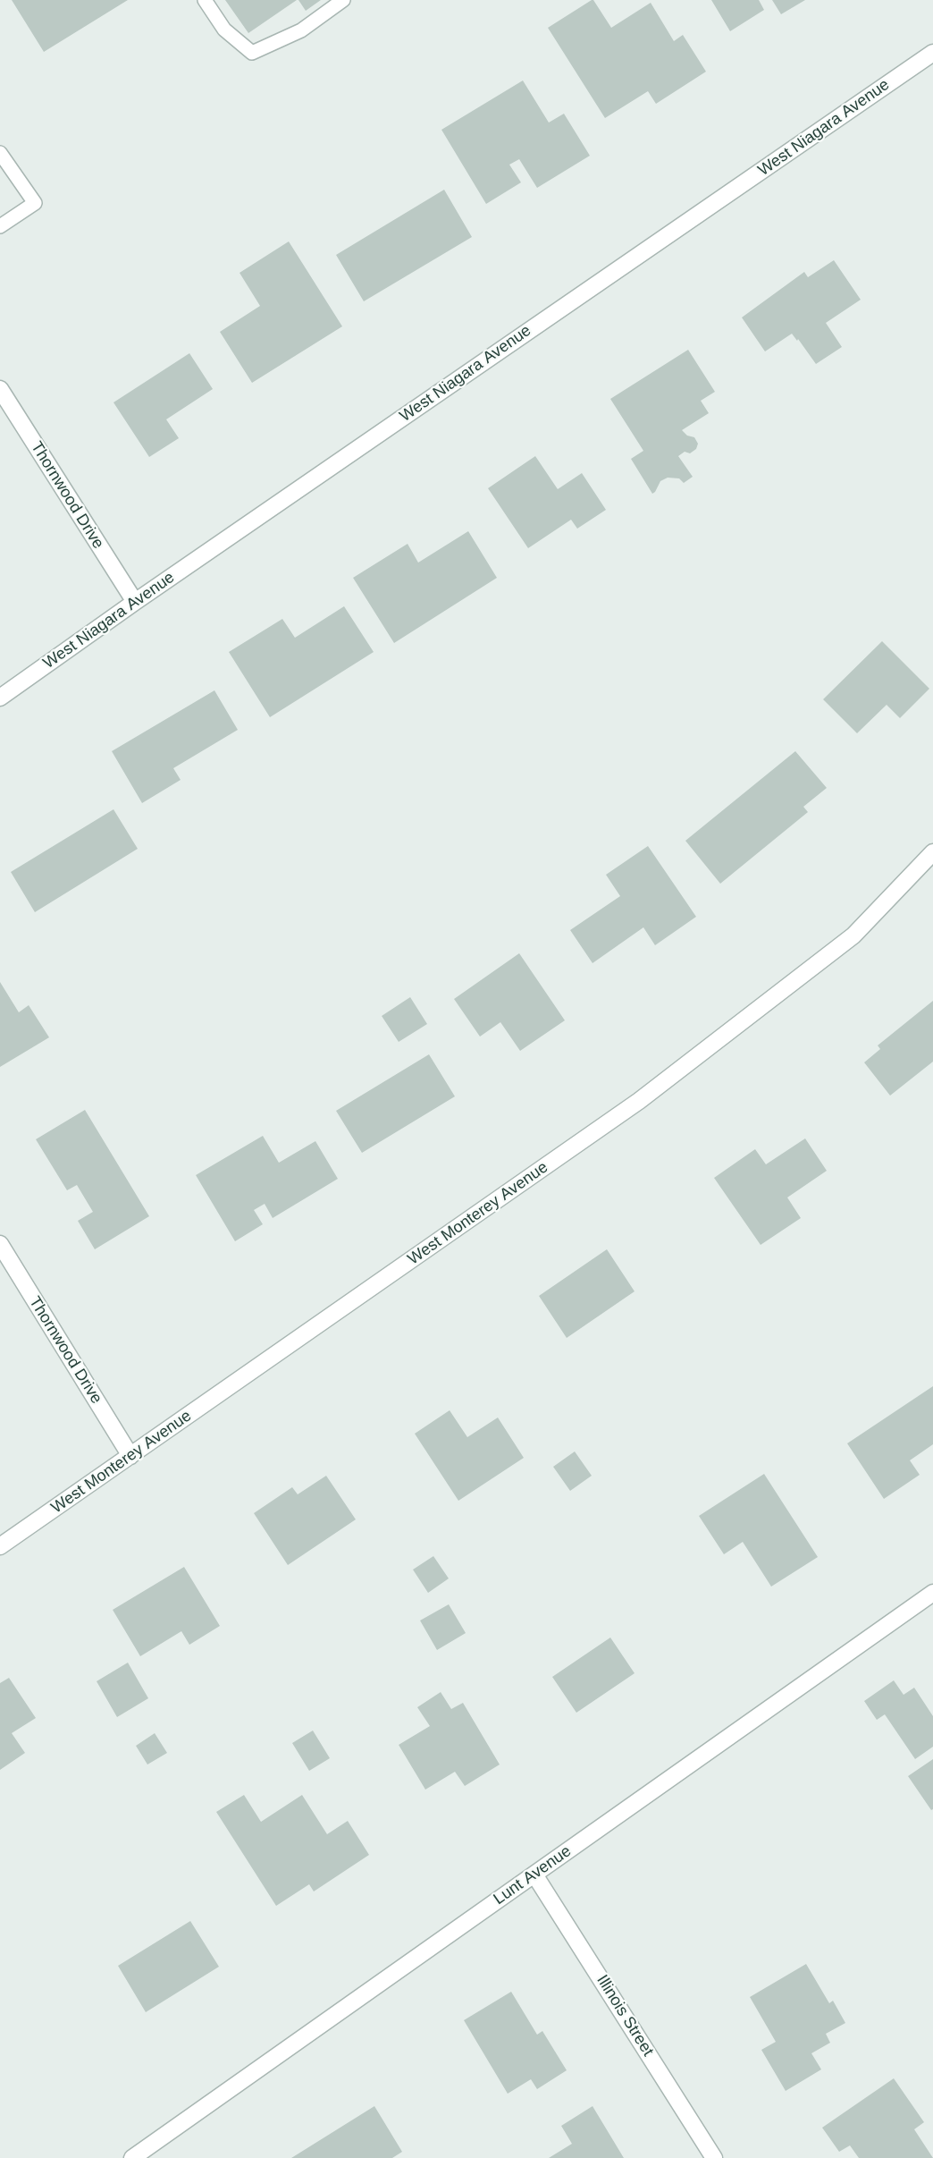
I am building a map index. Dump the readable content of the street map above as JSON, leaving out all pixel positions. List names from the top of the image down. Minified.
{"streets":{"street":["West Niagara Avenue","Thornwood Drive","West Monterey Avenue","Lunt Avenue","Illinois Street"]},"crossings":[["West Niagara Avenue","Thornwood Drive"],["Thornwood Drive","West Monterey Avenue"],["Lunt Avenue","Illinois Street"]]}
